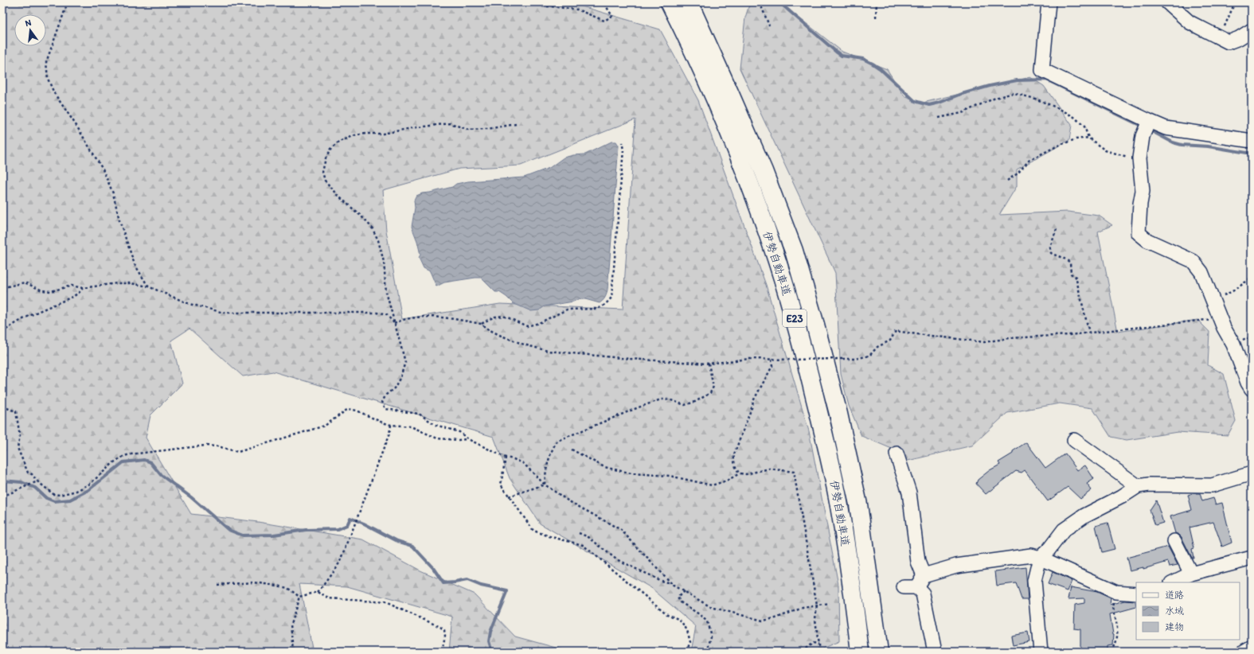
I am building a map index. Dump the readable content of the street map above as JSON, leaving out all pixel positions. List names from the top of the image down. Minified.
{"streets":{"highway":["伊勢自動車道","E23"]},"legend":["道路","水域","建物"],"north":"top"}
